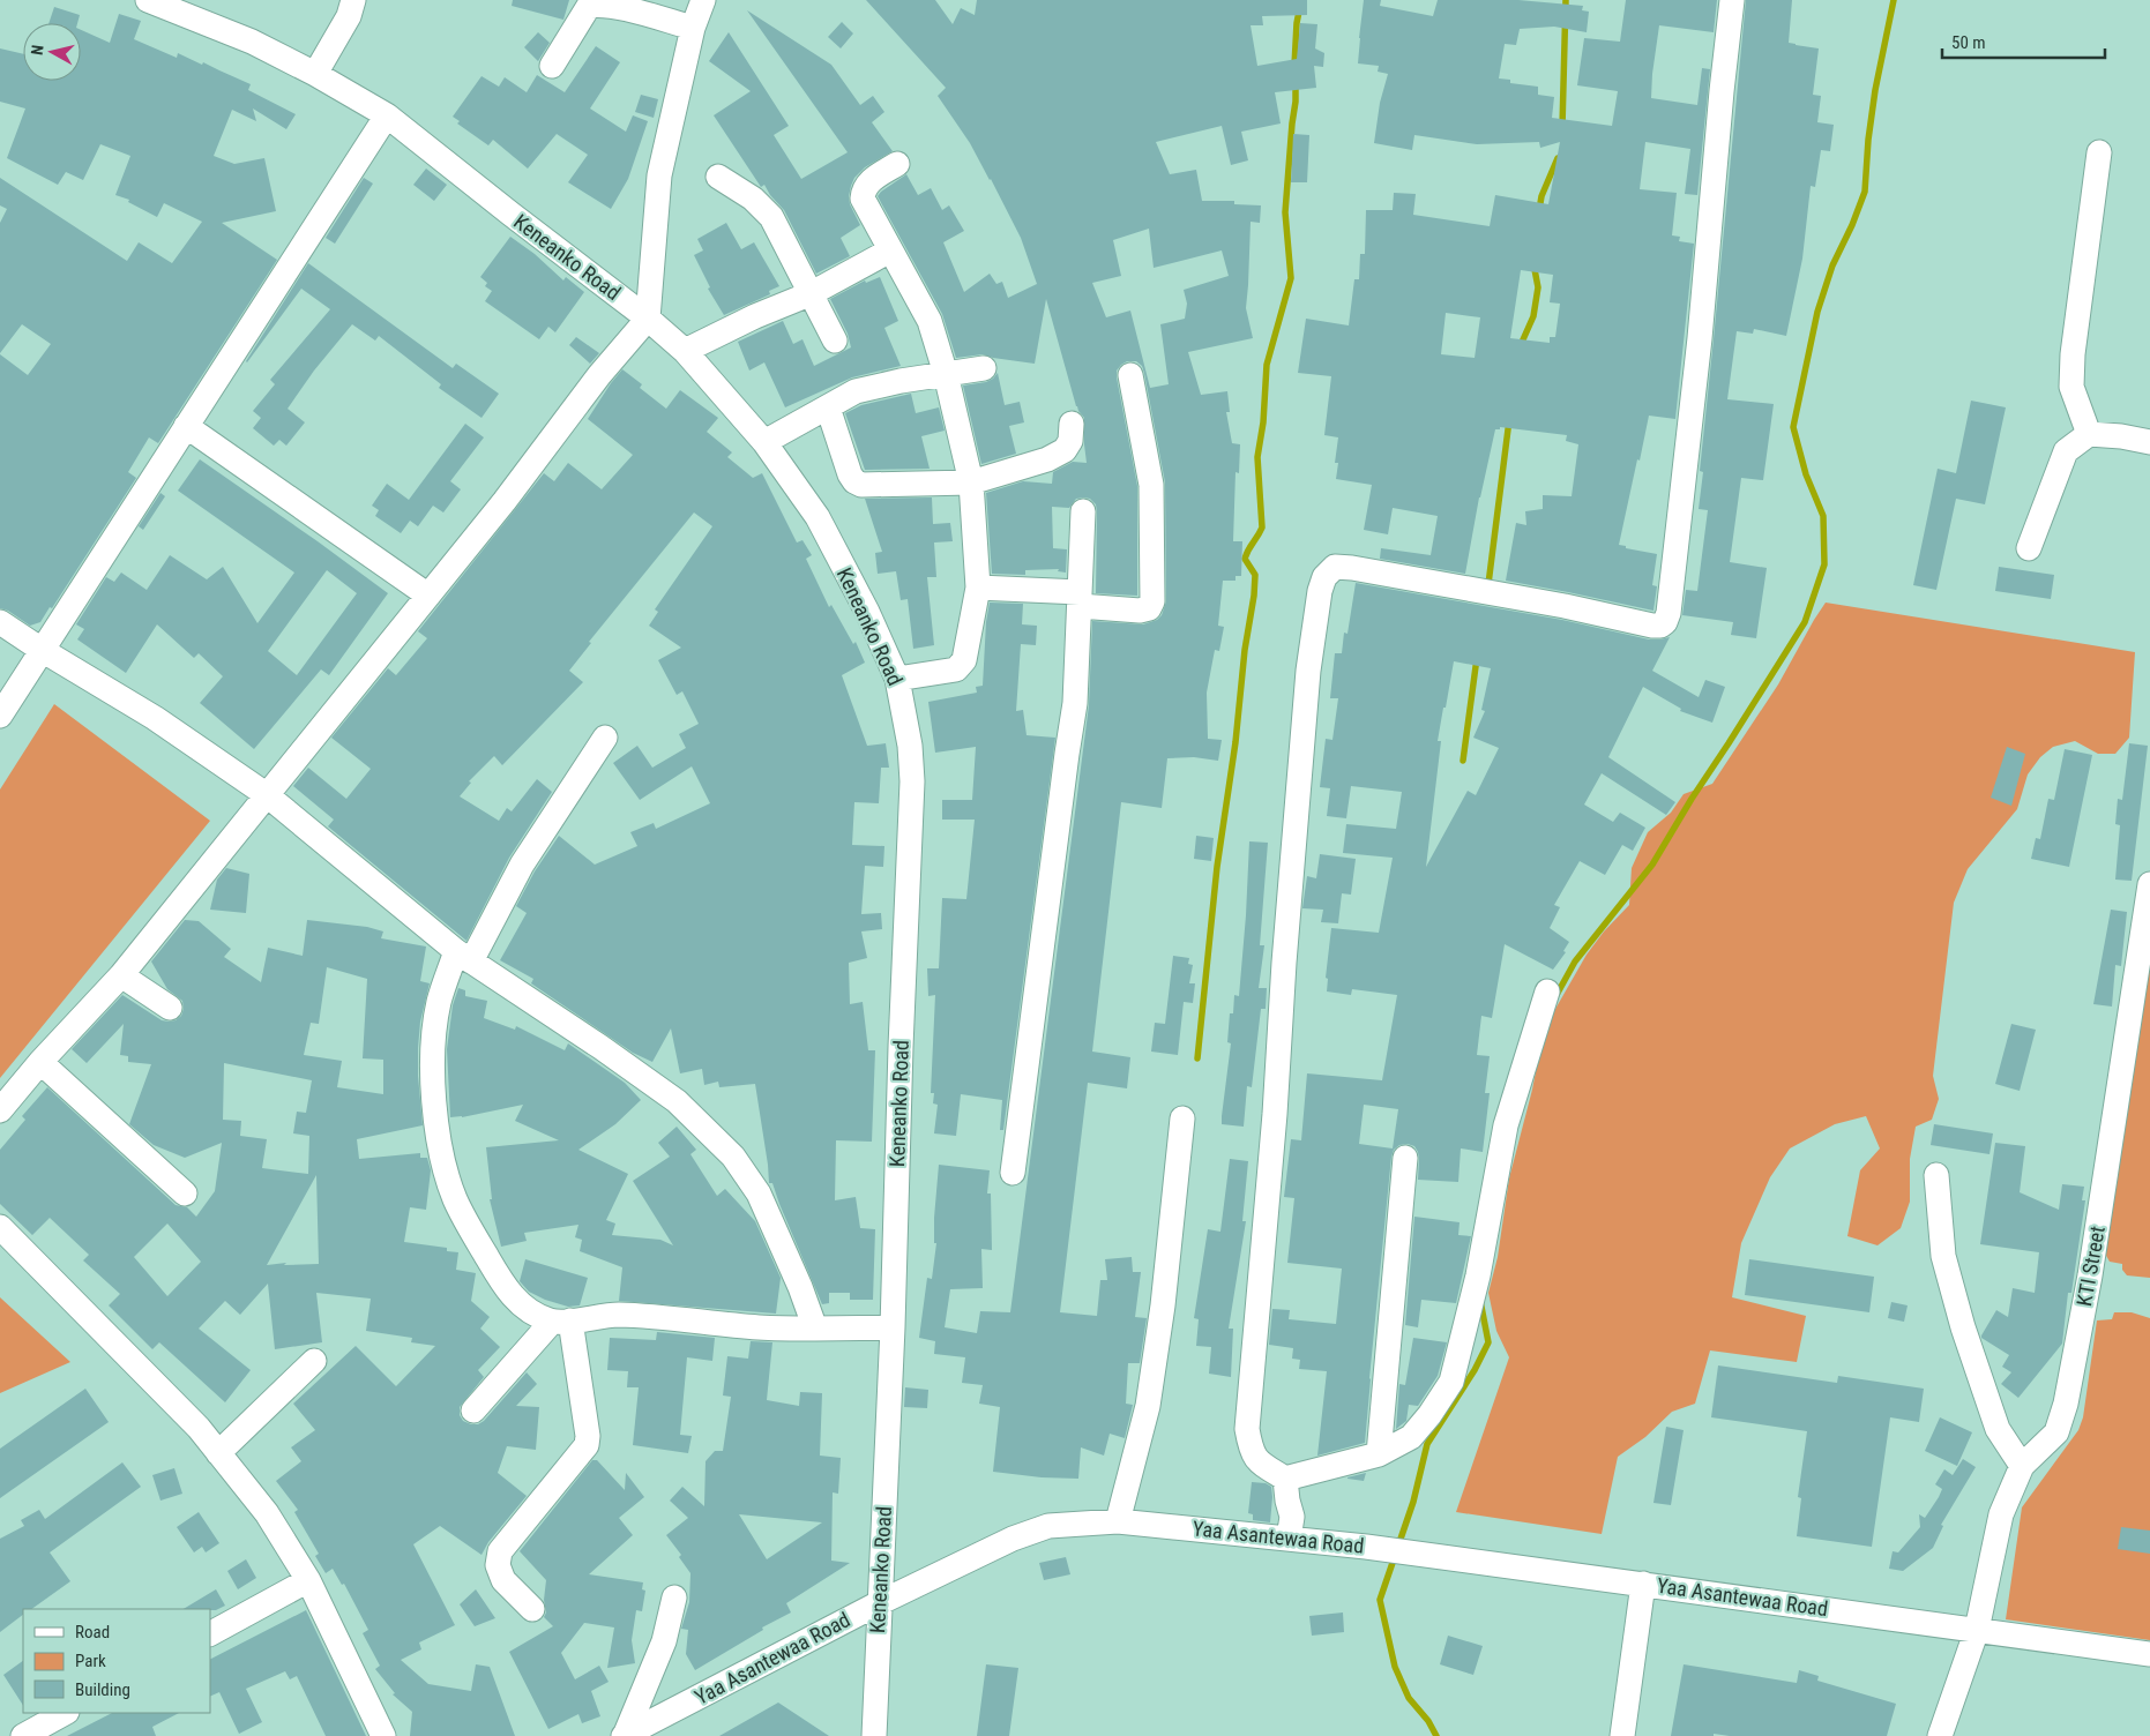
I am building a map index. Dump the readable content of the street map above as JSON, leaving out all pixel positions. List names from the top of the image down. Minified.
{"streets":{"street":["Keneanko Road","KTI Street","Yaa Asantewaa Road"]},"crossings":[["Keneanko Road","Yaa Asantewaa Road"],["KTI Street","Yaa Asantewaa Road"]],"legend":["Road","Park","Building"],"scale_bar":"50 m","north":"left"}
